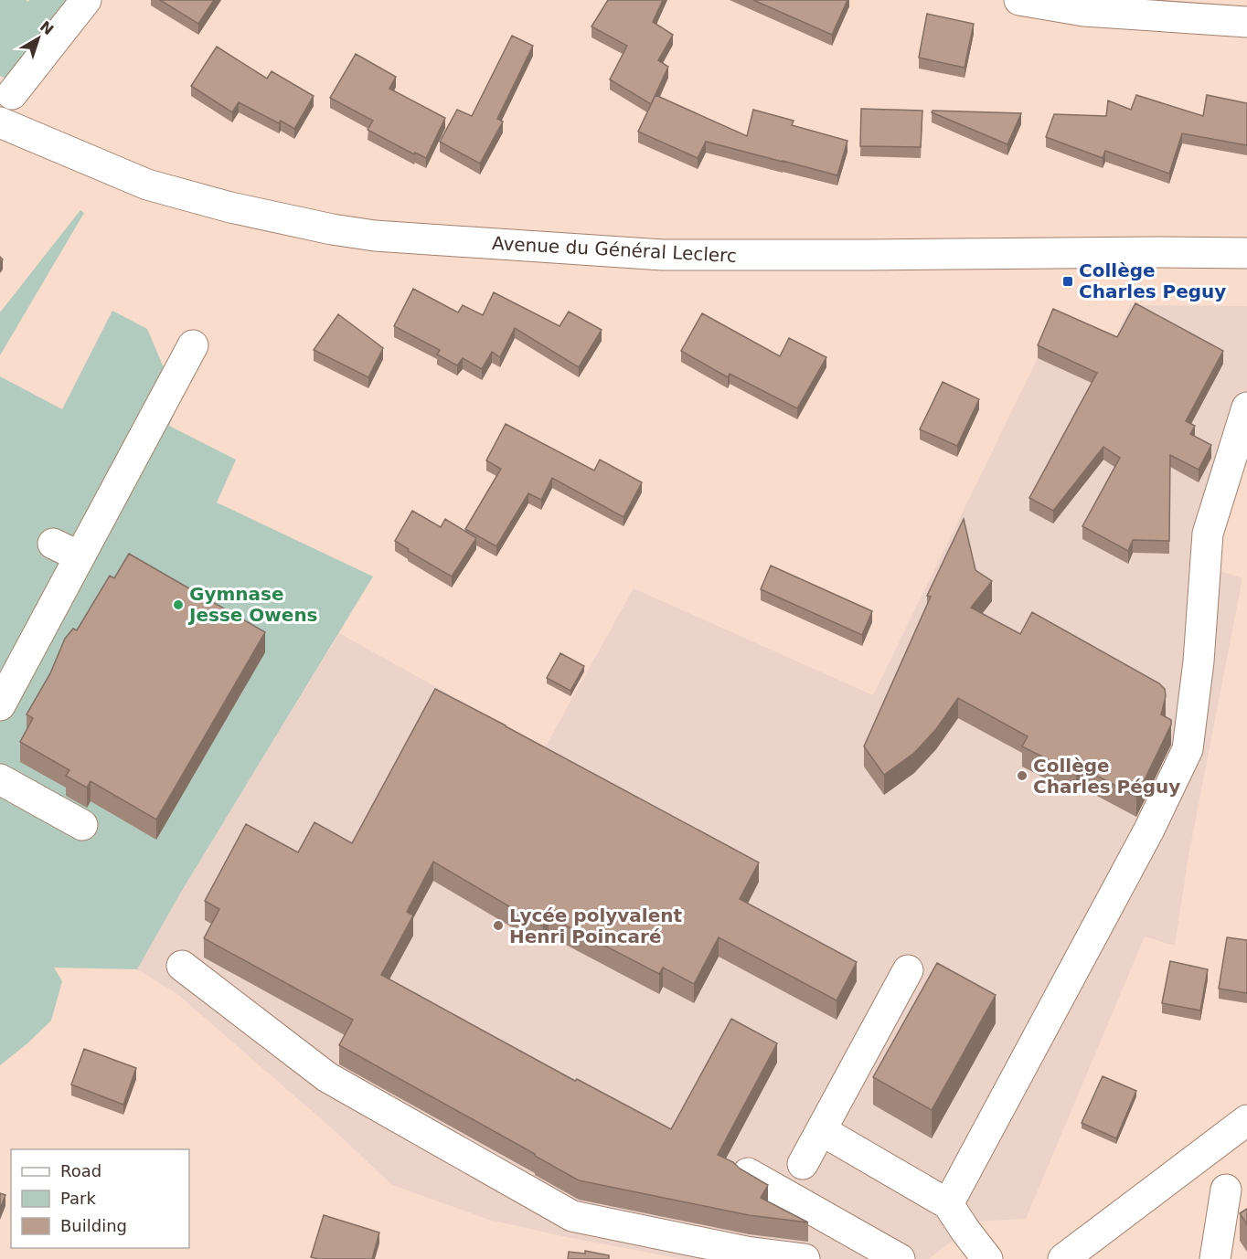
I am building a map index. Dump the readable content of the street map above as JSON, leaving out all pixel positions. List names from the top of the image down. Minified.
{"streets":{"main road":["Avenue du Général Leclerc"]},"places":{"transit":["Collège Charles Peguy"],"other":["Gymnase Jesse Owens","Collège Charles Péguy","Lycée polyvalent Henri Poincaré"]},"legend":["Road","Park","Building"],"north":"top right"}
